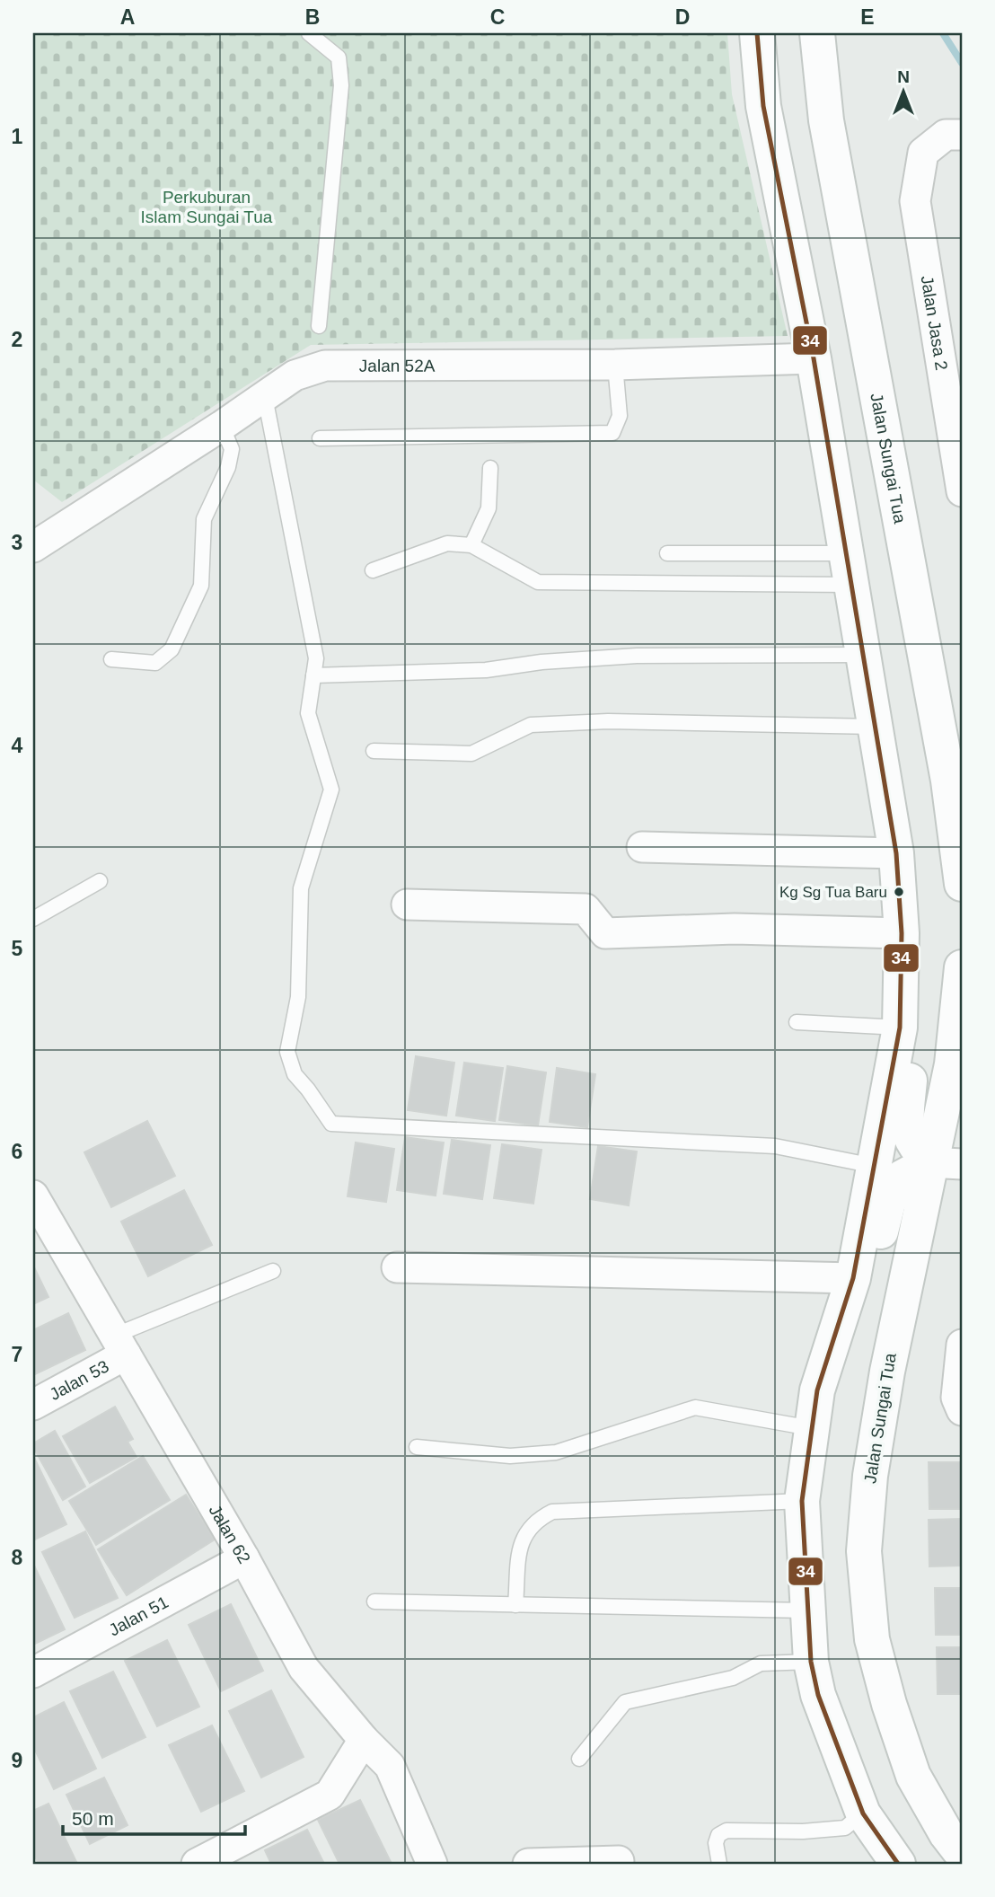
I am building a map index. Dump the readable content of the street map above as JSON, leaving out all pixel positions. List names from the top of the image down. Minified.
{"streets":{"main road":["Jalan Sungai Tua"],"street":["Jalan Jasa 2","Jalan 52A","Jalan 53","Jalan 62","Jalan 51"]},"crossings":[["Jalan 53","Jalan 62"],["Jalan 62","Jalan 51"]],"parks":["Perkuburan Islam Sungai Tua"],"places":["Kg Sg Tua Baru"],"lines":["transit line 34"],"scale_bar":"50 m","north":"top","grid":{"columns":["A","B","C","D","E"],"rows":["1","2","3","4","5","6","7","8","9"]}}
